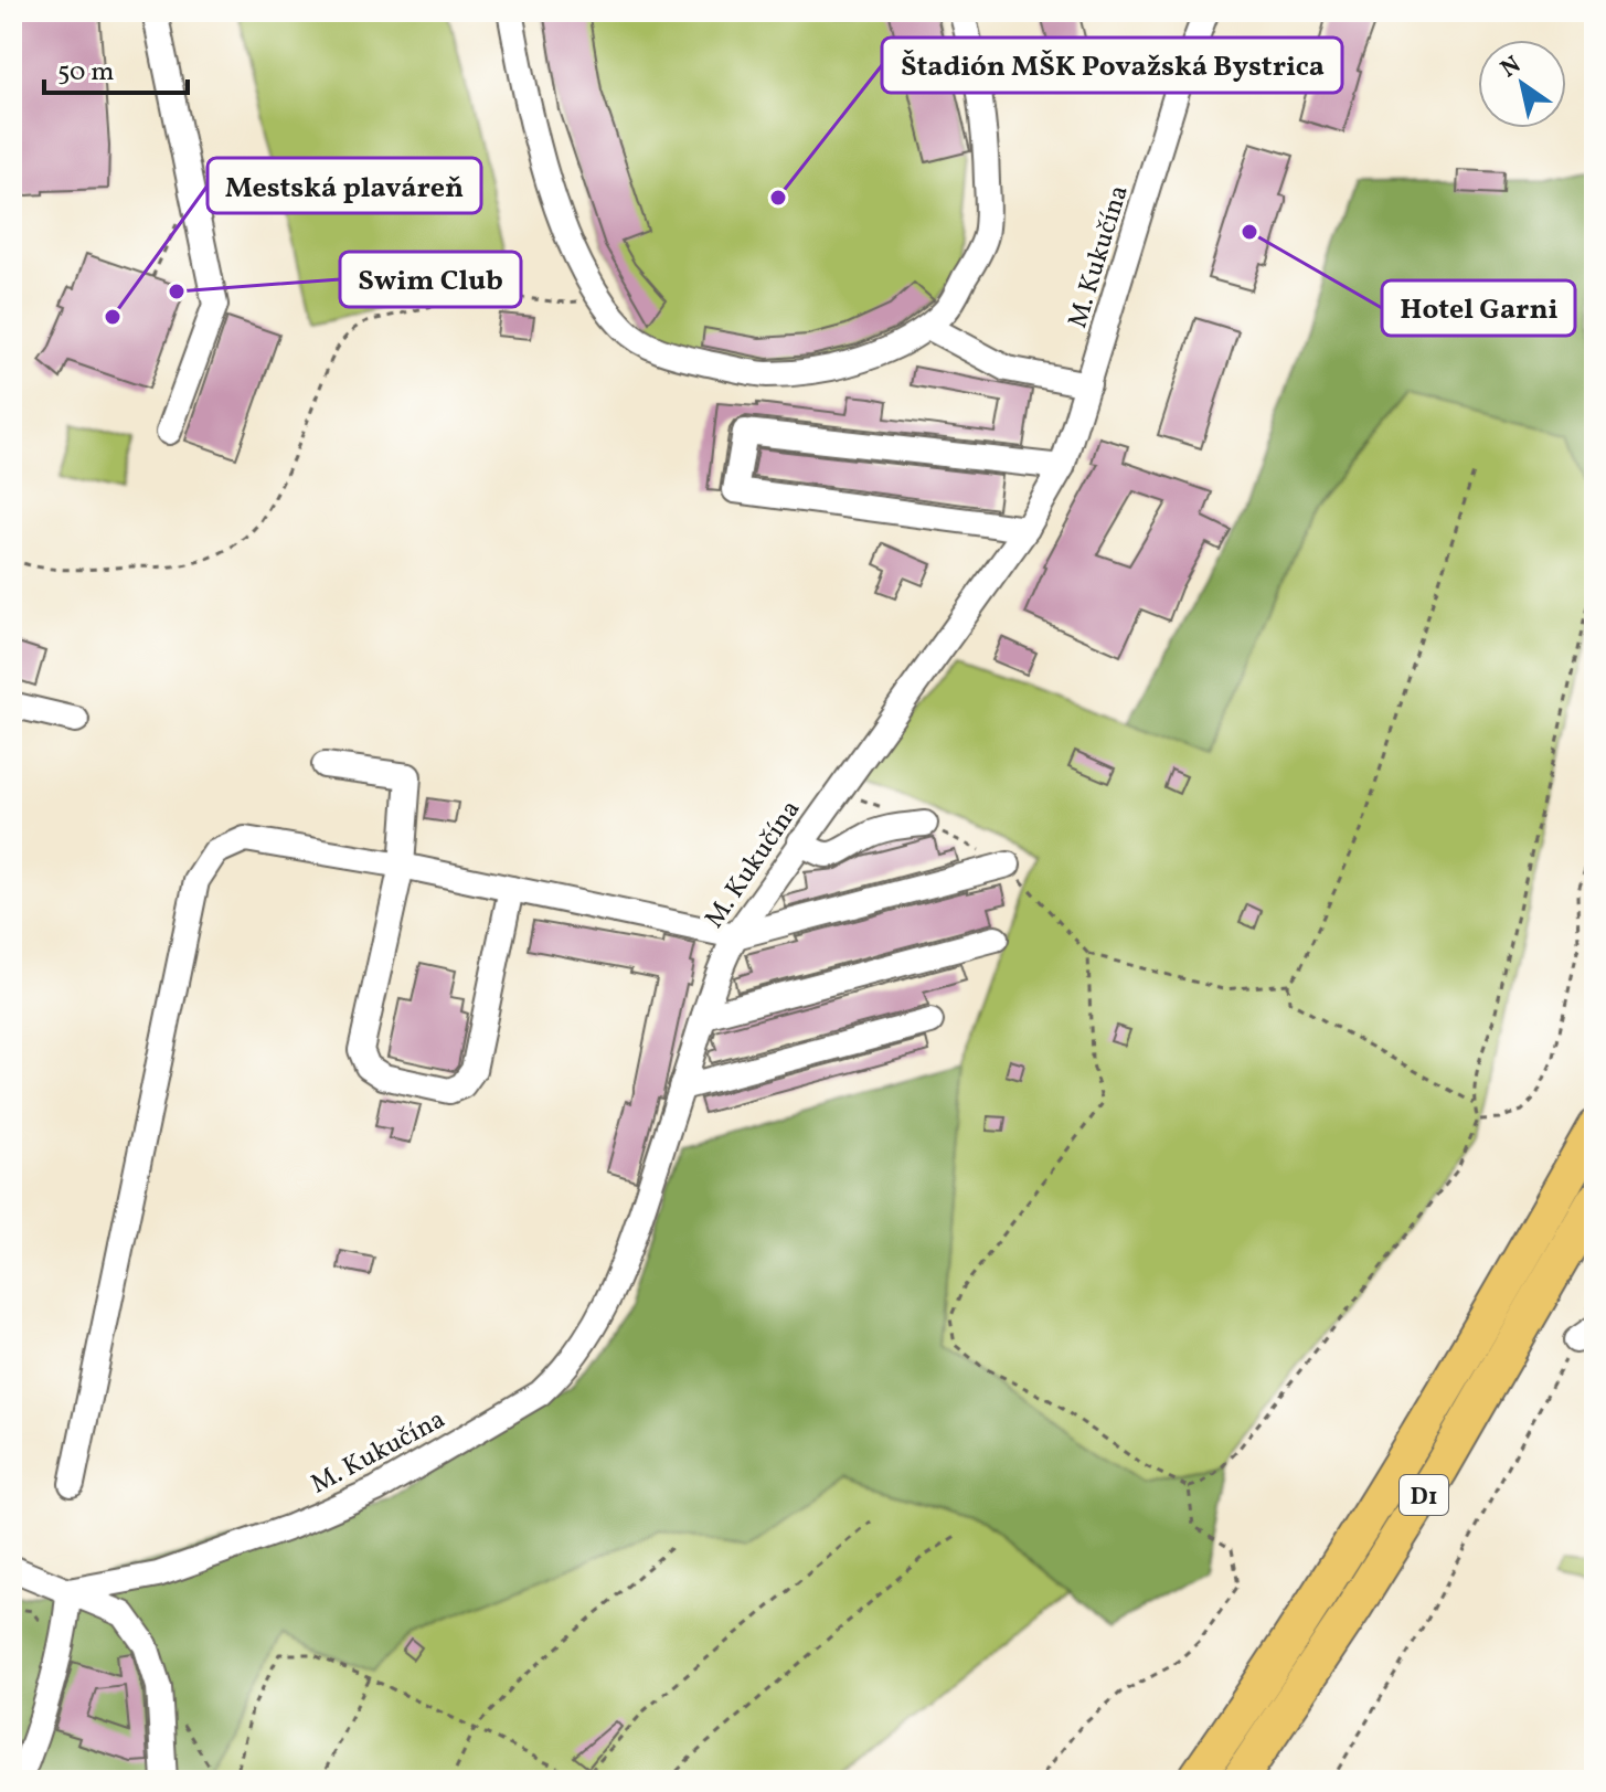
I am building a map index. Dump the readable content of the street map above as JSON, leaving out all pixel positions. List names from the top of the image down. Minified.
{"streets":{"highway":["D1"],"street":["M. Kukučína"]},"places":["Štadión MŠK Považská Bystrica","Hotel Garni","Swim Club","Mestská plaváreň"],"scale_bar":"50 m","north":"top left"}
